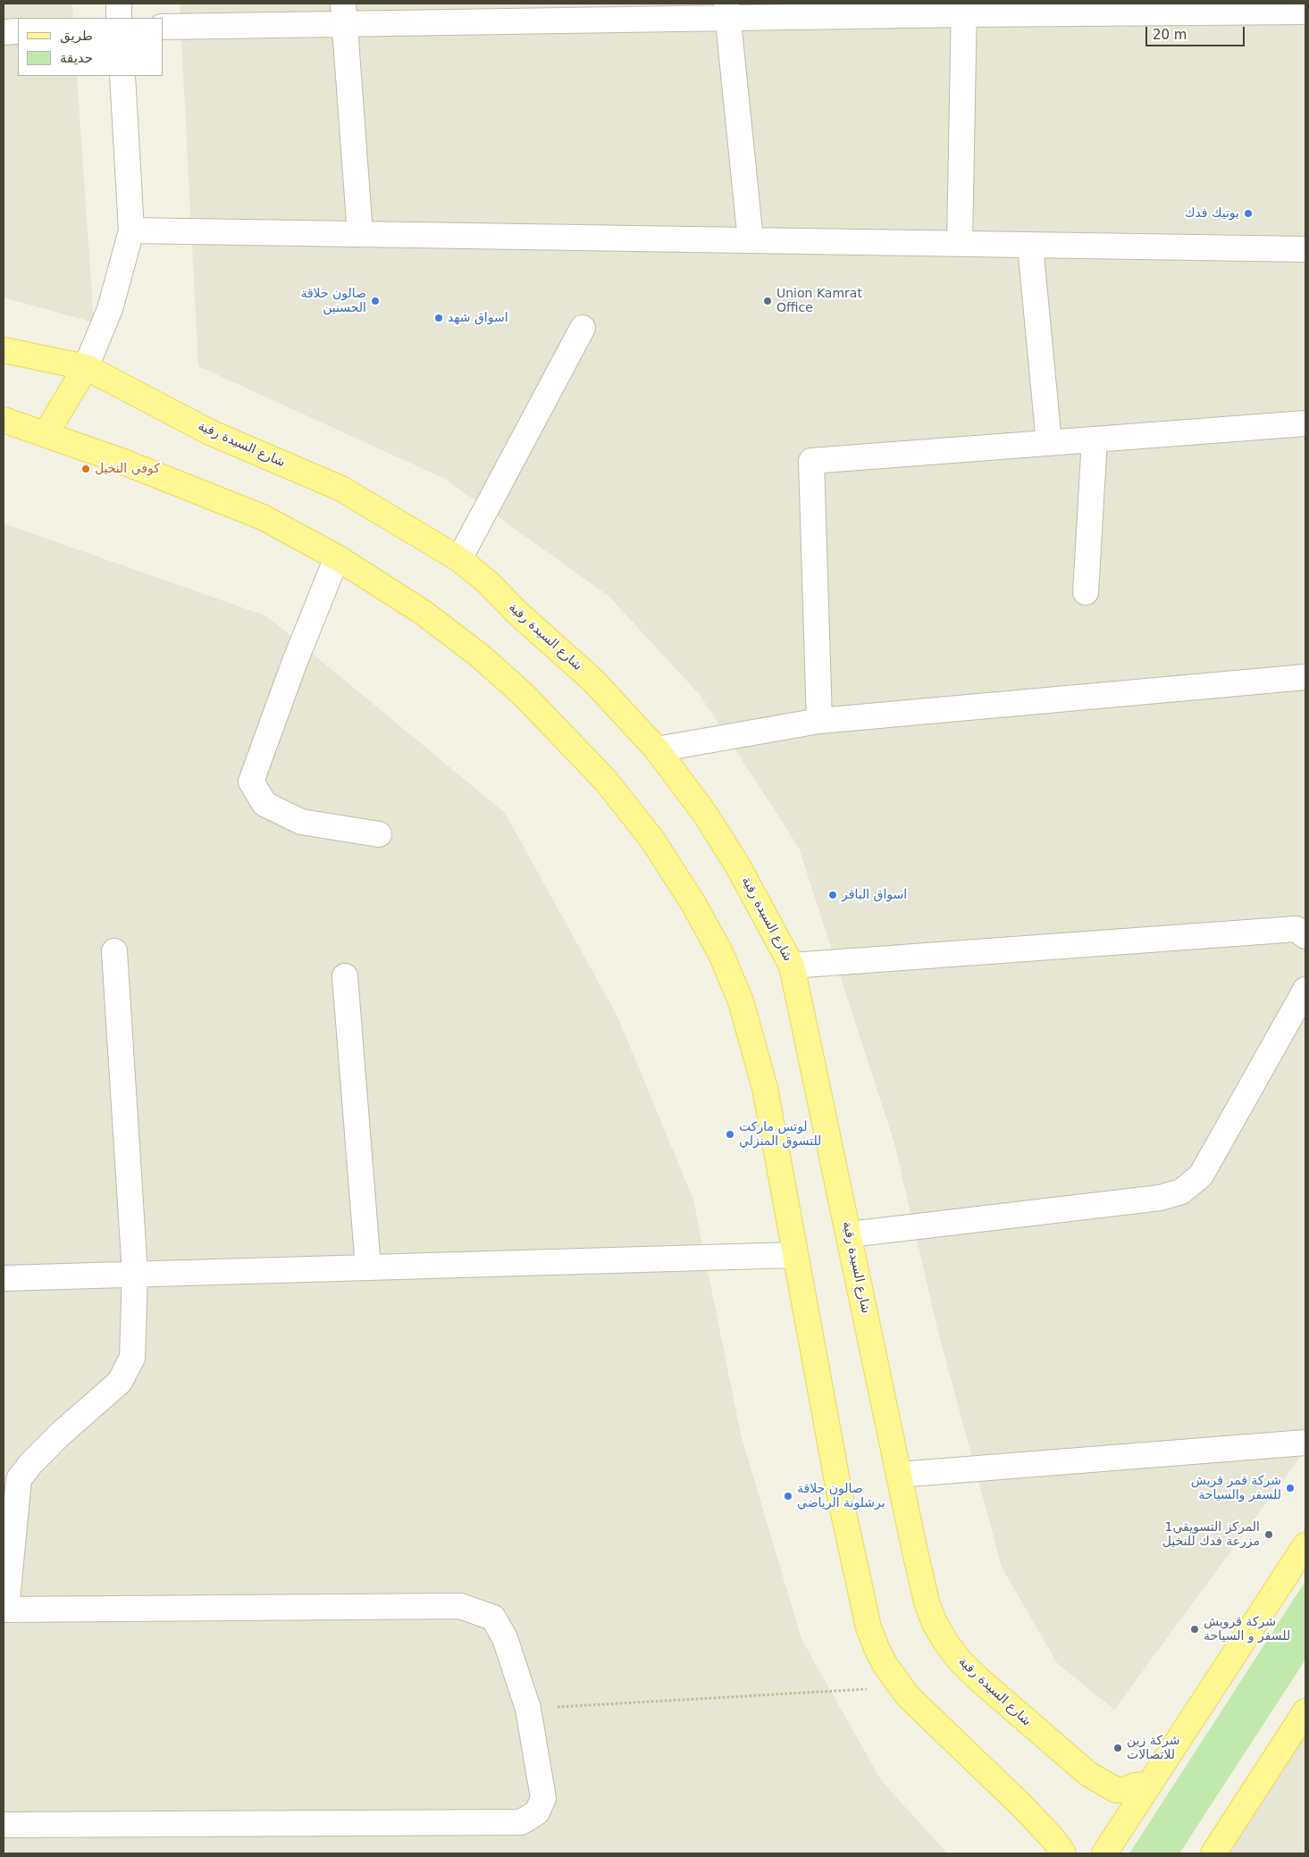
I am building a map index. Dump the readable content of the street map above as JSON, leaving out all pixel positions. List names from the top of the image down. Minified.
{"streets":{"main road":["شارع السيدة رقية"]},"places":["بوتيك فدك","صالون حلاقة الحسنين","Union Kamrat Office","اسواق شهد","كوفي النخيل","اسواق الباقر","لوتس ماركت للتسوق المنزلي","شركة قمر قريش للسفر والسياحة","صالون حلاقة برشلونة الرياضي","المركز التسويقي1 مزرعة فدك للنخيل","شركة قرويش للسفر و السياحة","شركة زين للاتصالات"],"legend":["طريق","حديقة"],"scale_bar":"20 m"}
